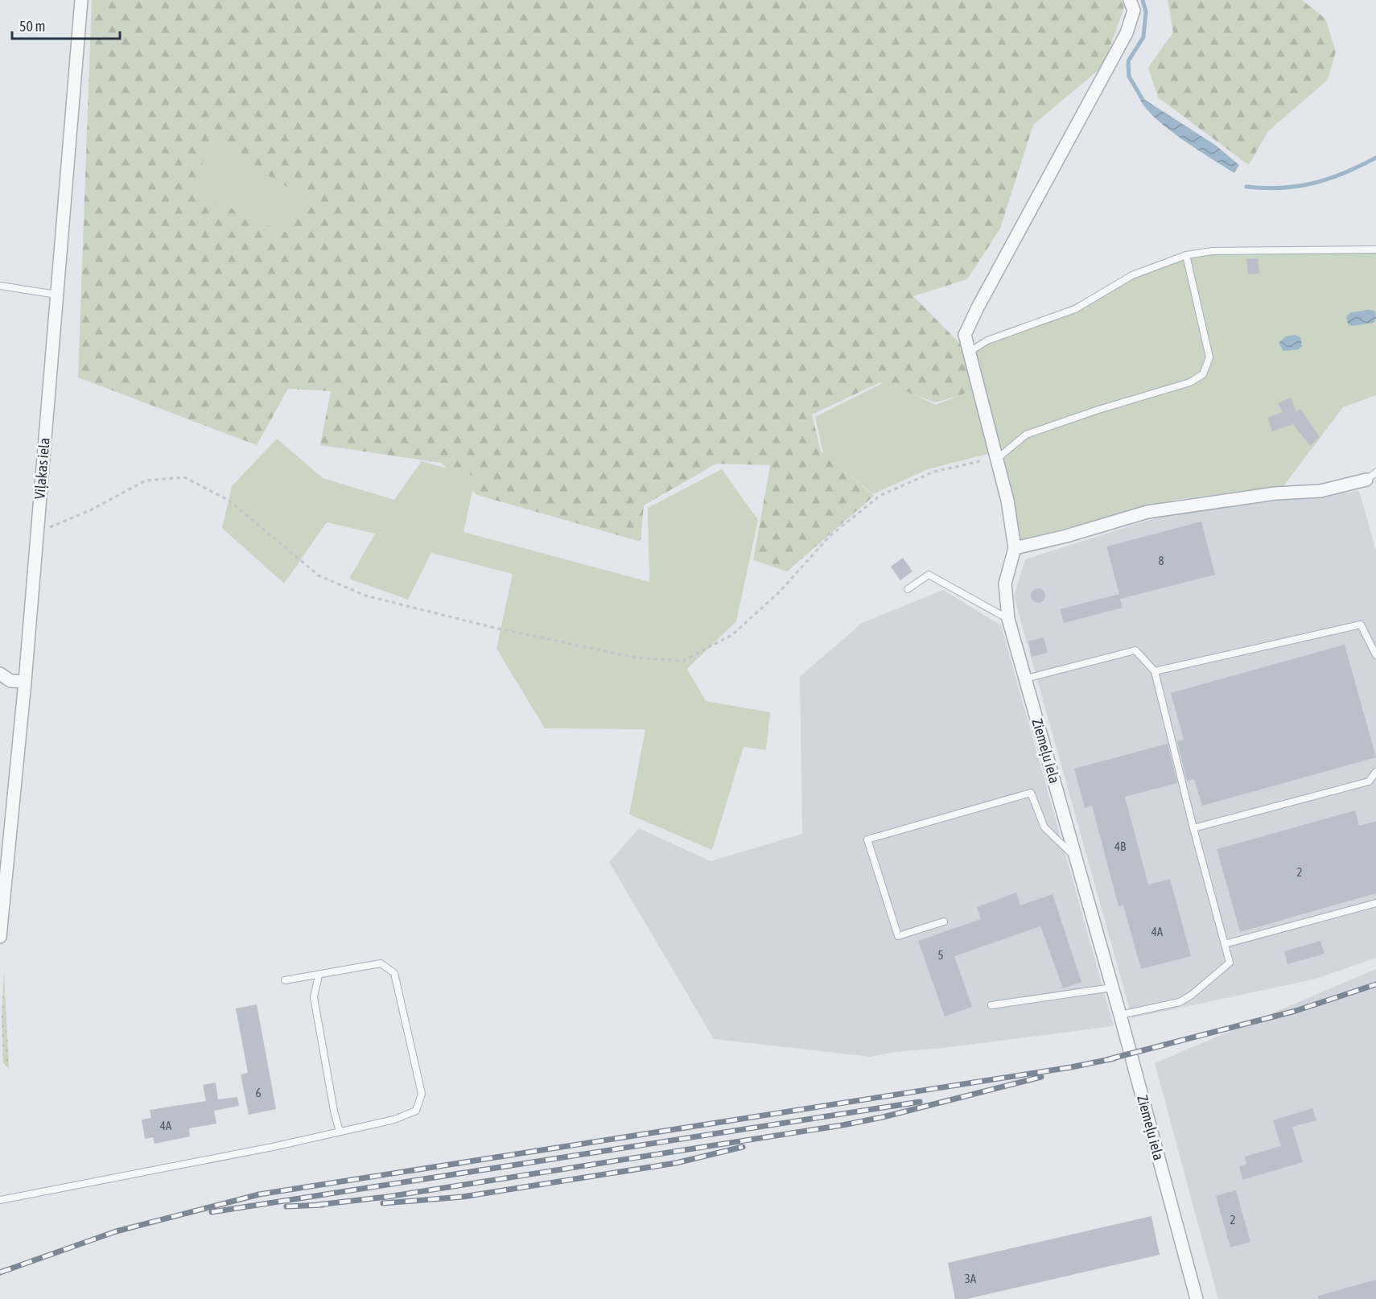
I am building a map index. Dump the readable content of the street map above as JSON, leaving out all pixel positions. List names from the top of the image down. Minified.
{"streets":{"street":["Viļakas iela","Ziemeļu iela"]},"house_numbers":["8","4B","2","4A","5","6","4A","2","3A"],"scale_bar":"50 m"}
